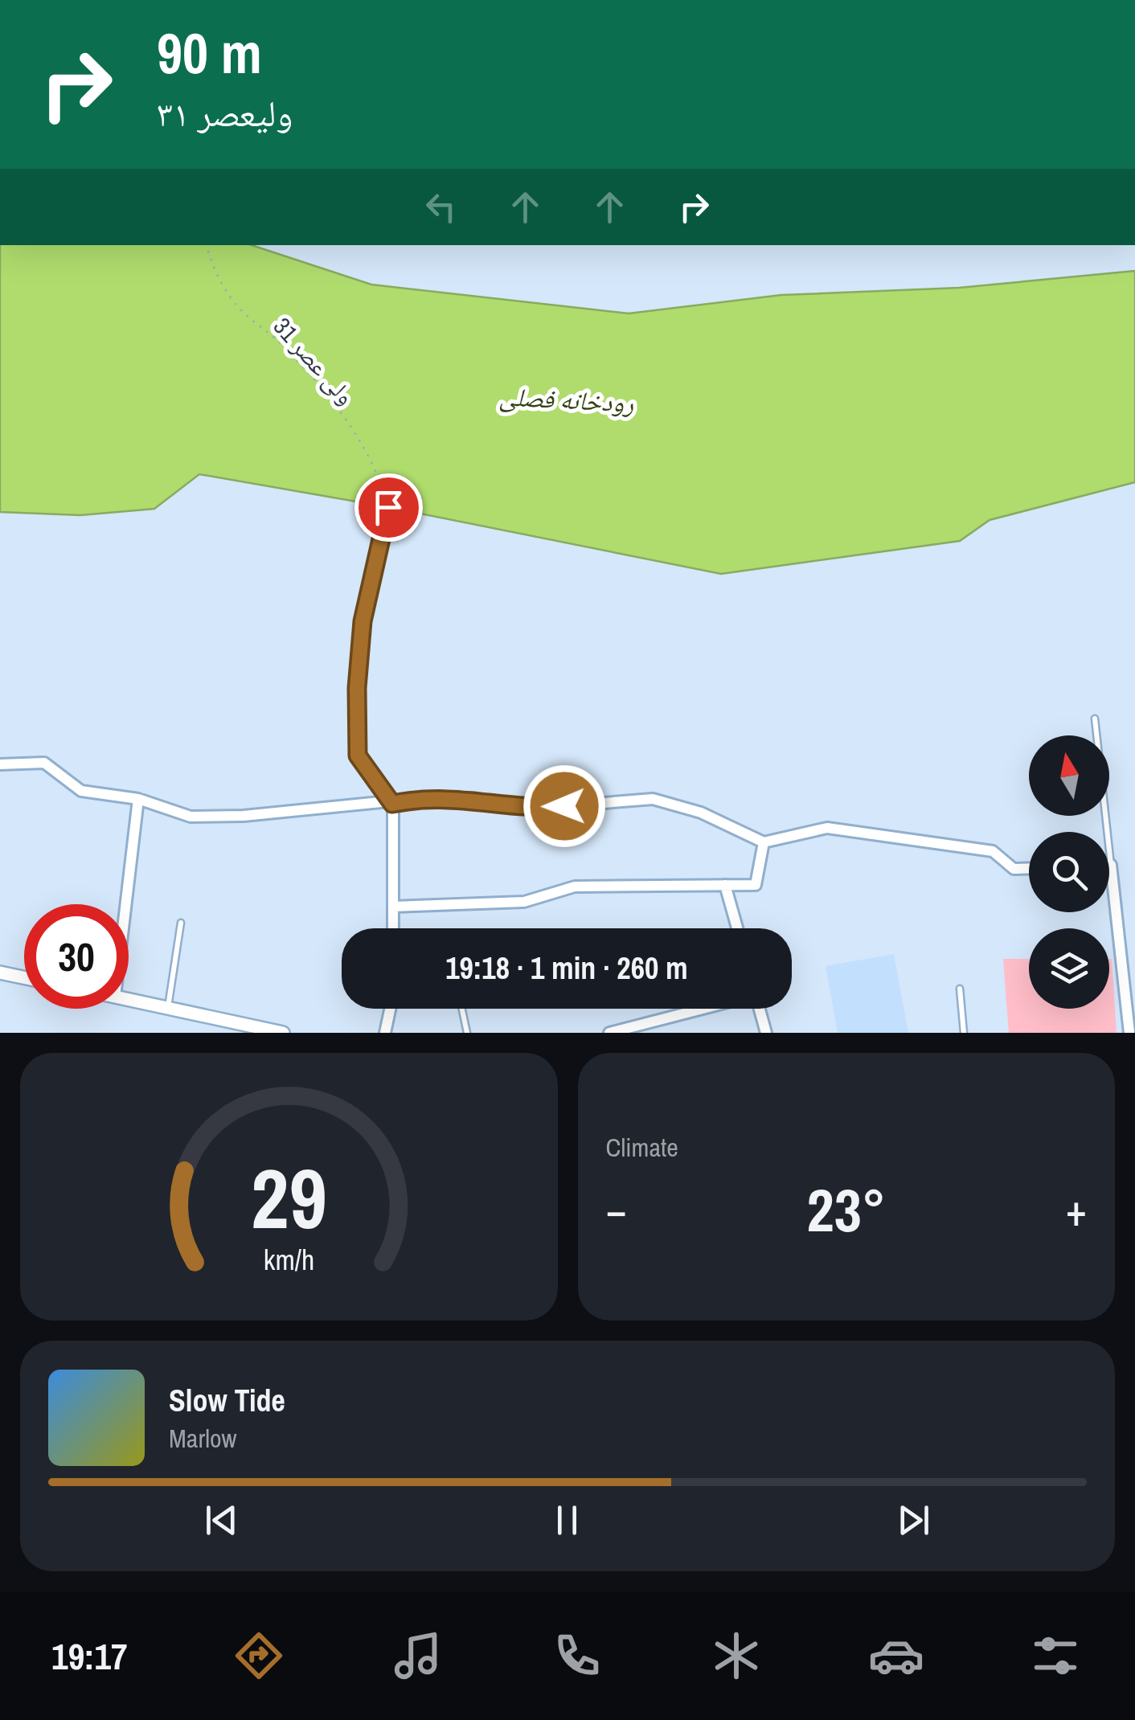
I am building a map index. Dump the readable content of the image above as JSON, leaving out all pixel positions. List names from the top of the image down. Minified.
{"streets":{"path":["ولی عصر 31"]},"water":["رودخانه فصلی"],"north":"top","page":{"turn":["90 m","ولیعصر ۳۱"],"limit":"30","trip":"19:18 · 1 min · 260 m","tile":"Climate","heat":["−","23°","+"],"song":["Slow Tide","Marlow"],"tabs":"19:17","gauge":["29","km/h"]}}
